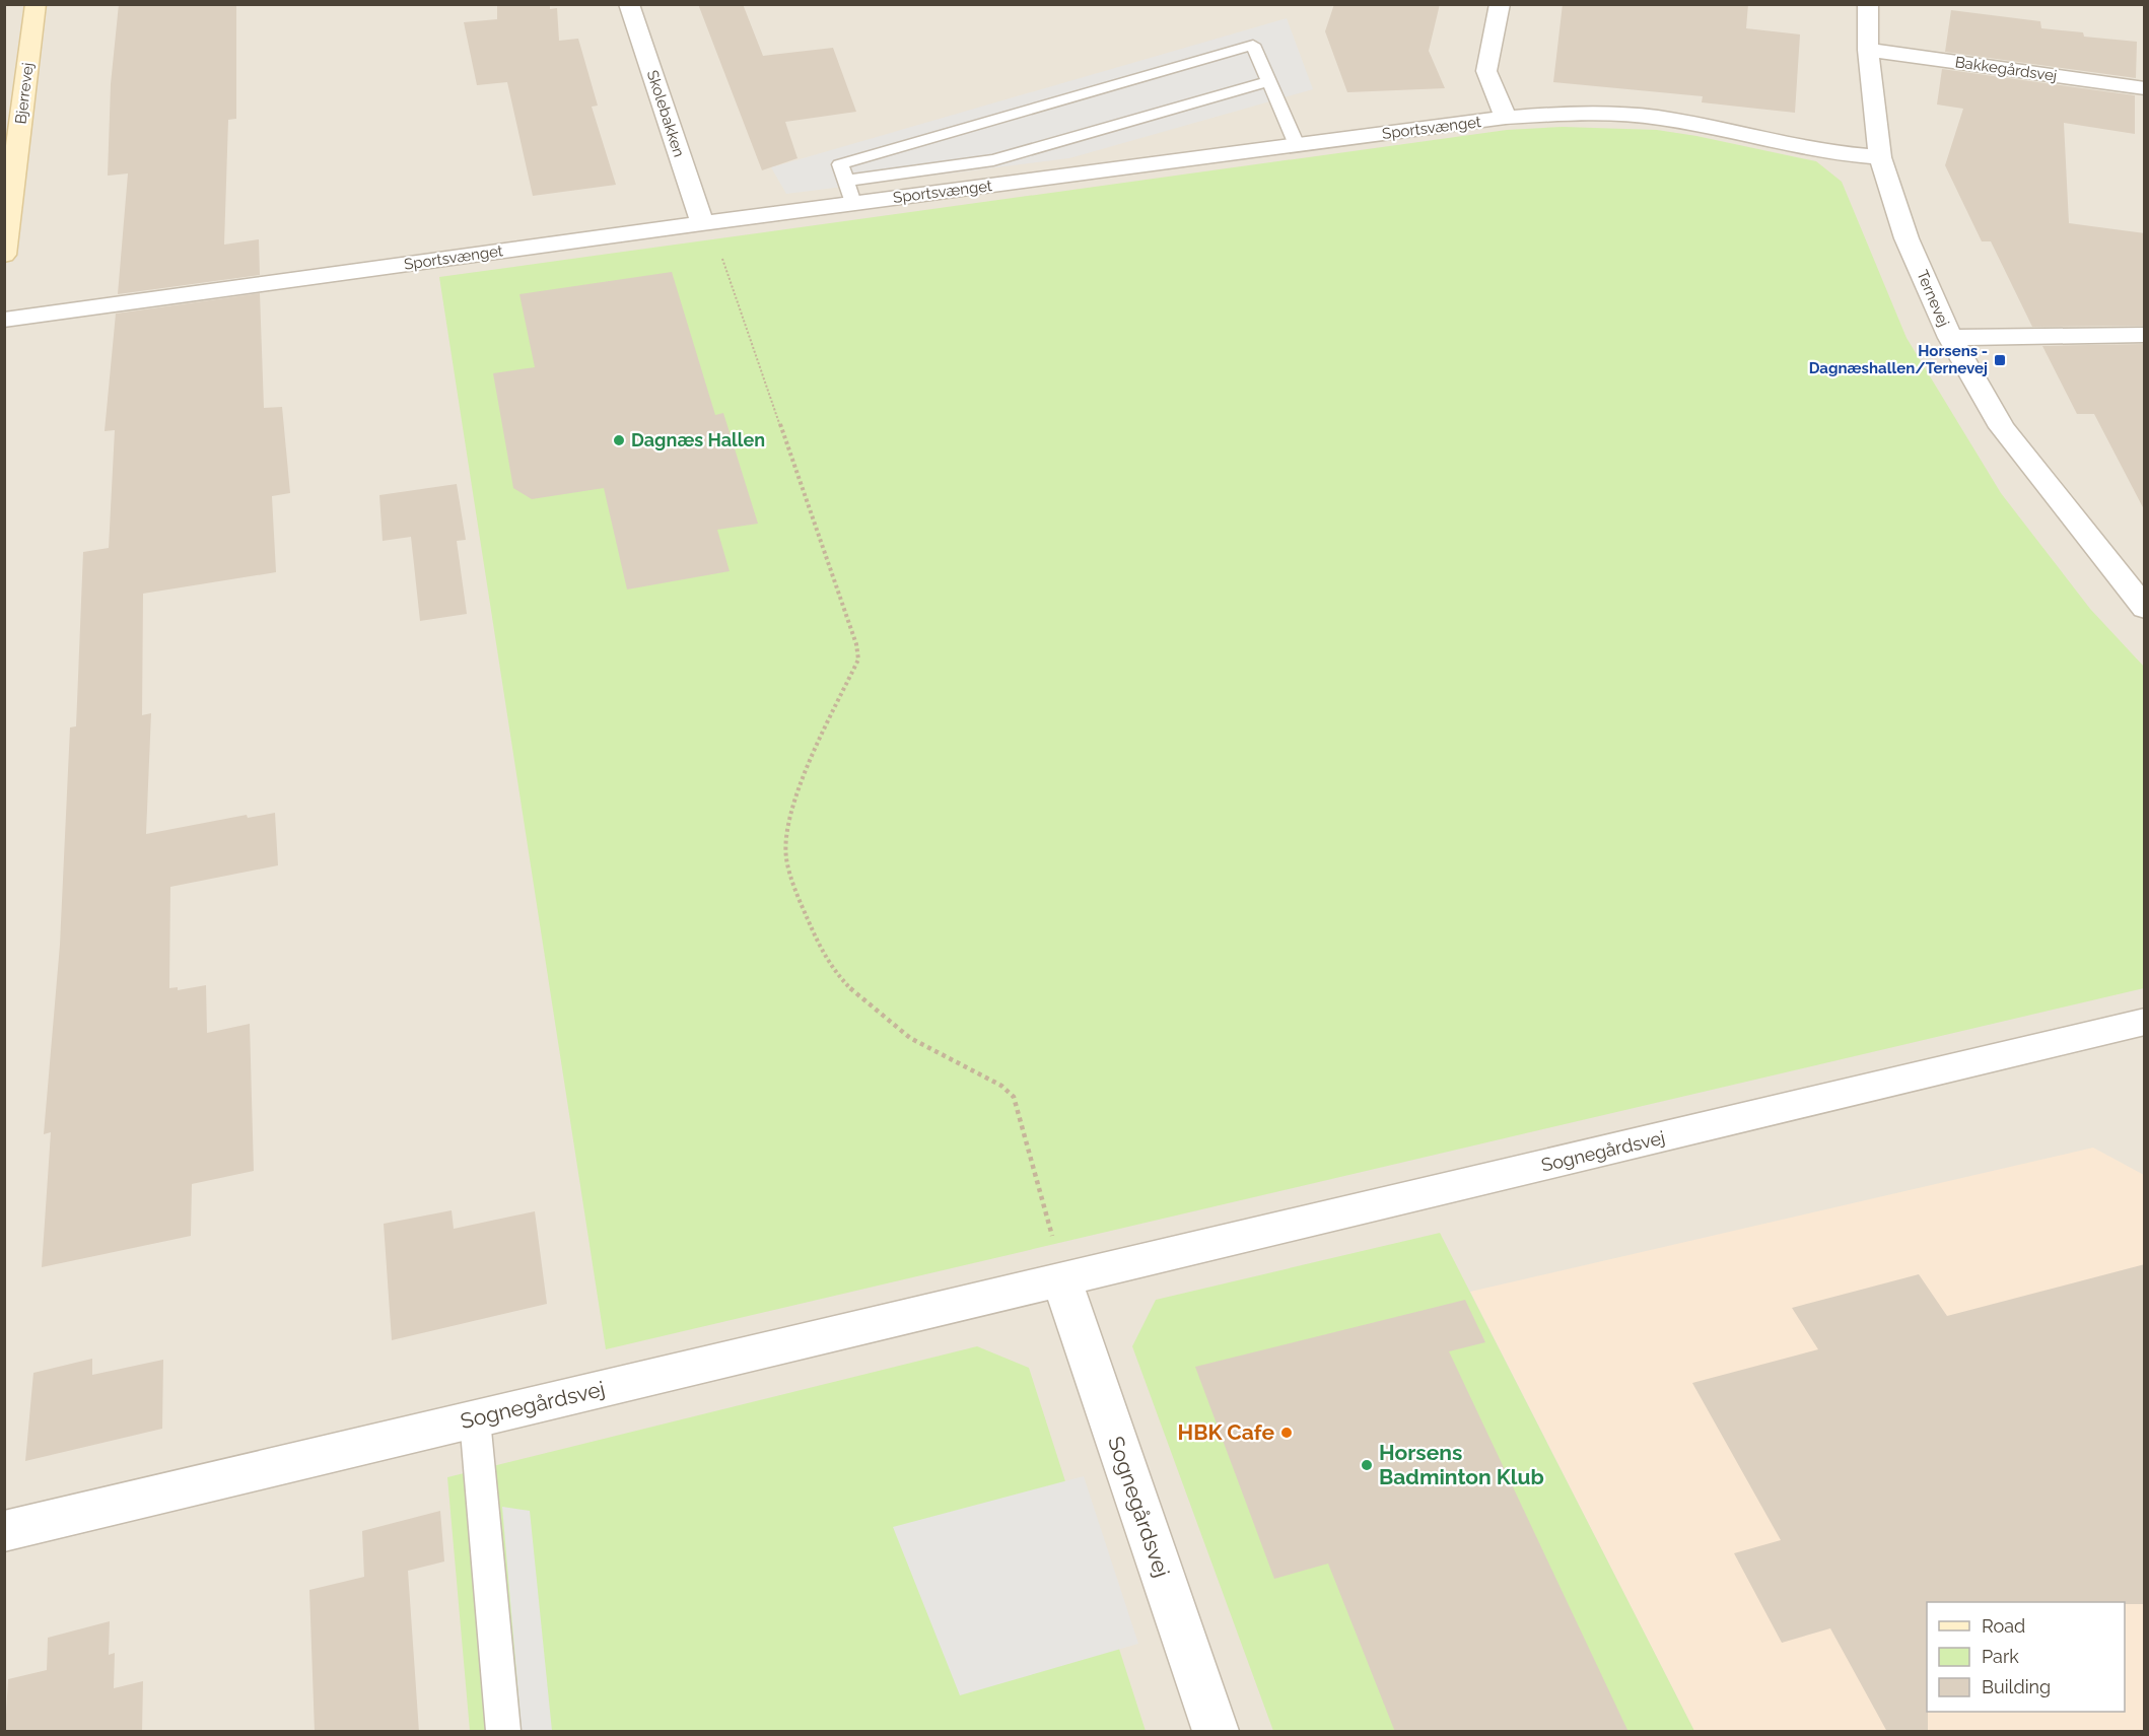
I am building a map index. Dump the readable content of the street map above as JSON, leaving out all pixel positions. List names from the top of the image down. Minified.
{"streets":{"street":["Bakkegårdsvej","Bjerrevej","Skolebakken","Sportsvænget","Ternevej","Sognegårdsvej"]},"crossings":[["Bakkegårdsvej","Ternevej"],["Skolebakken","Sportsvænget"],["Sportsvænget","Ternevej"]],"places":{"transit":["Horsens - Dagnæshallen/Ternevej"],"other":["Dagnæs Hallen","HBK Cafe","Horsens Badminton Klub"]},"legend":["Road","Park","Building"]}
